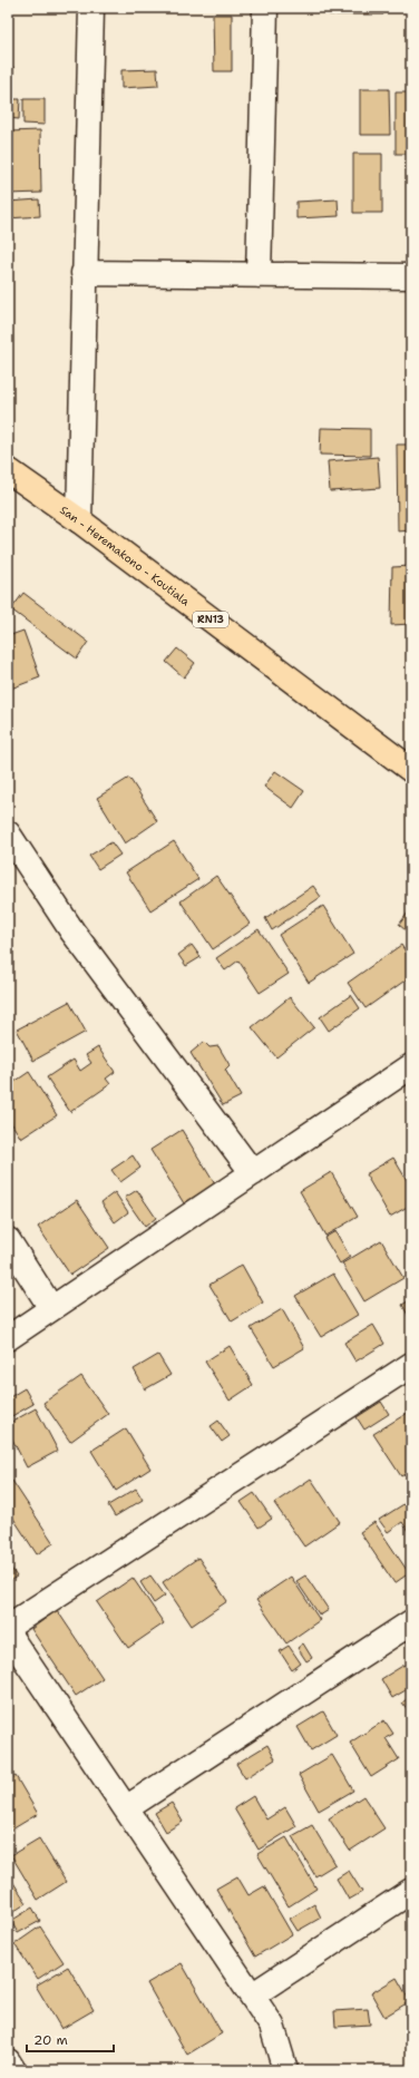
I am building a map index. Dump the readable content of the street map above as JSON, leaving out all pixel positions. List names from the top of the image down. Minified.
{"streets":{"main road":["San - Heremakono - Koutiala","RN13"]},"scale_bar":"20 m"}
